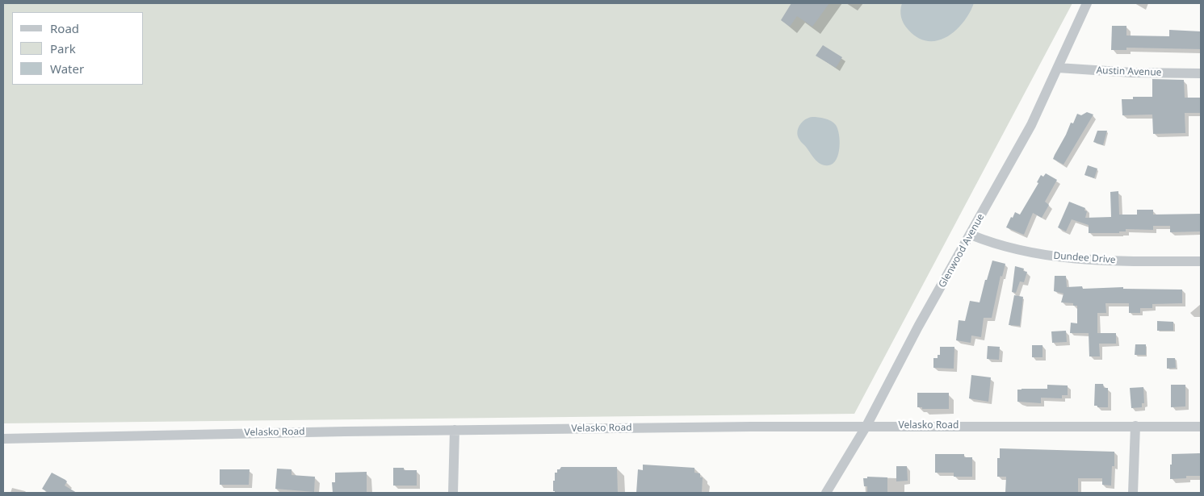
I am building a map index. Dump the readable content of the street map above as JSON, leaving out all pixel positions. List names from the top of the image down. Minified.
{"streets":{"street":["Austin Avenue","Glenwood Avenue","Dundee Drive","Velasko Road"]},"crossings":[["Austin Avenue","Glenwood Avenue"],["Glenwood Avenue","Dundee Drive"],["Glenwood Avenue","Velasko Road"]],"legend":["Road","Park","Water"]}
